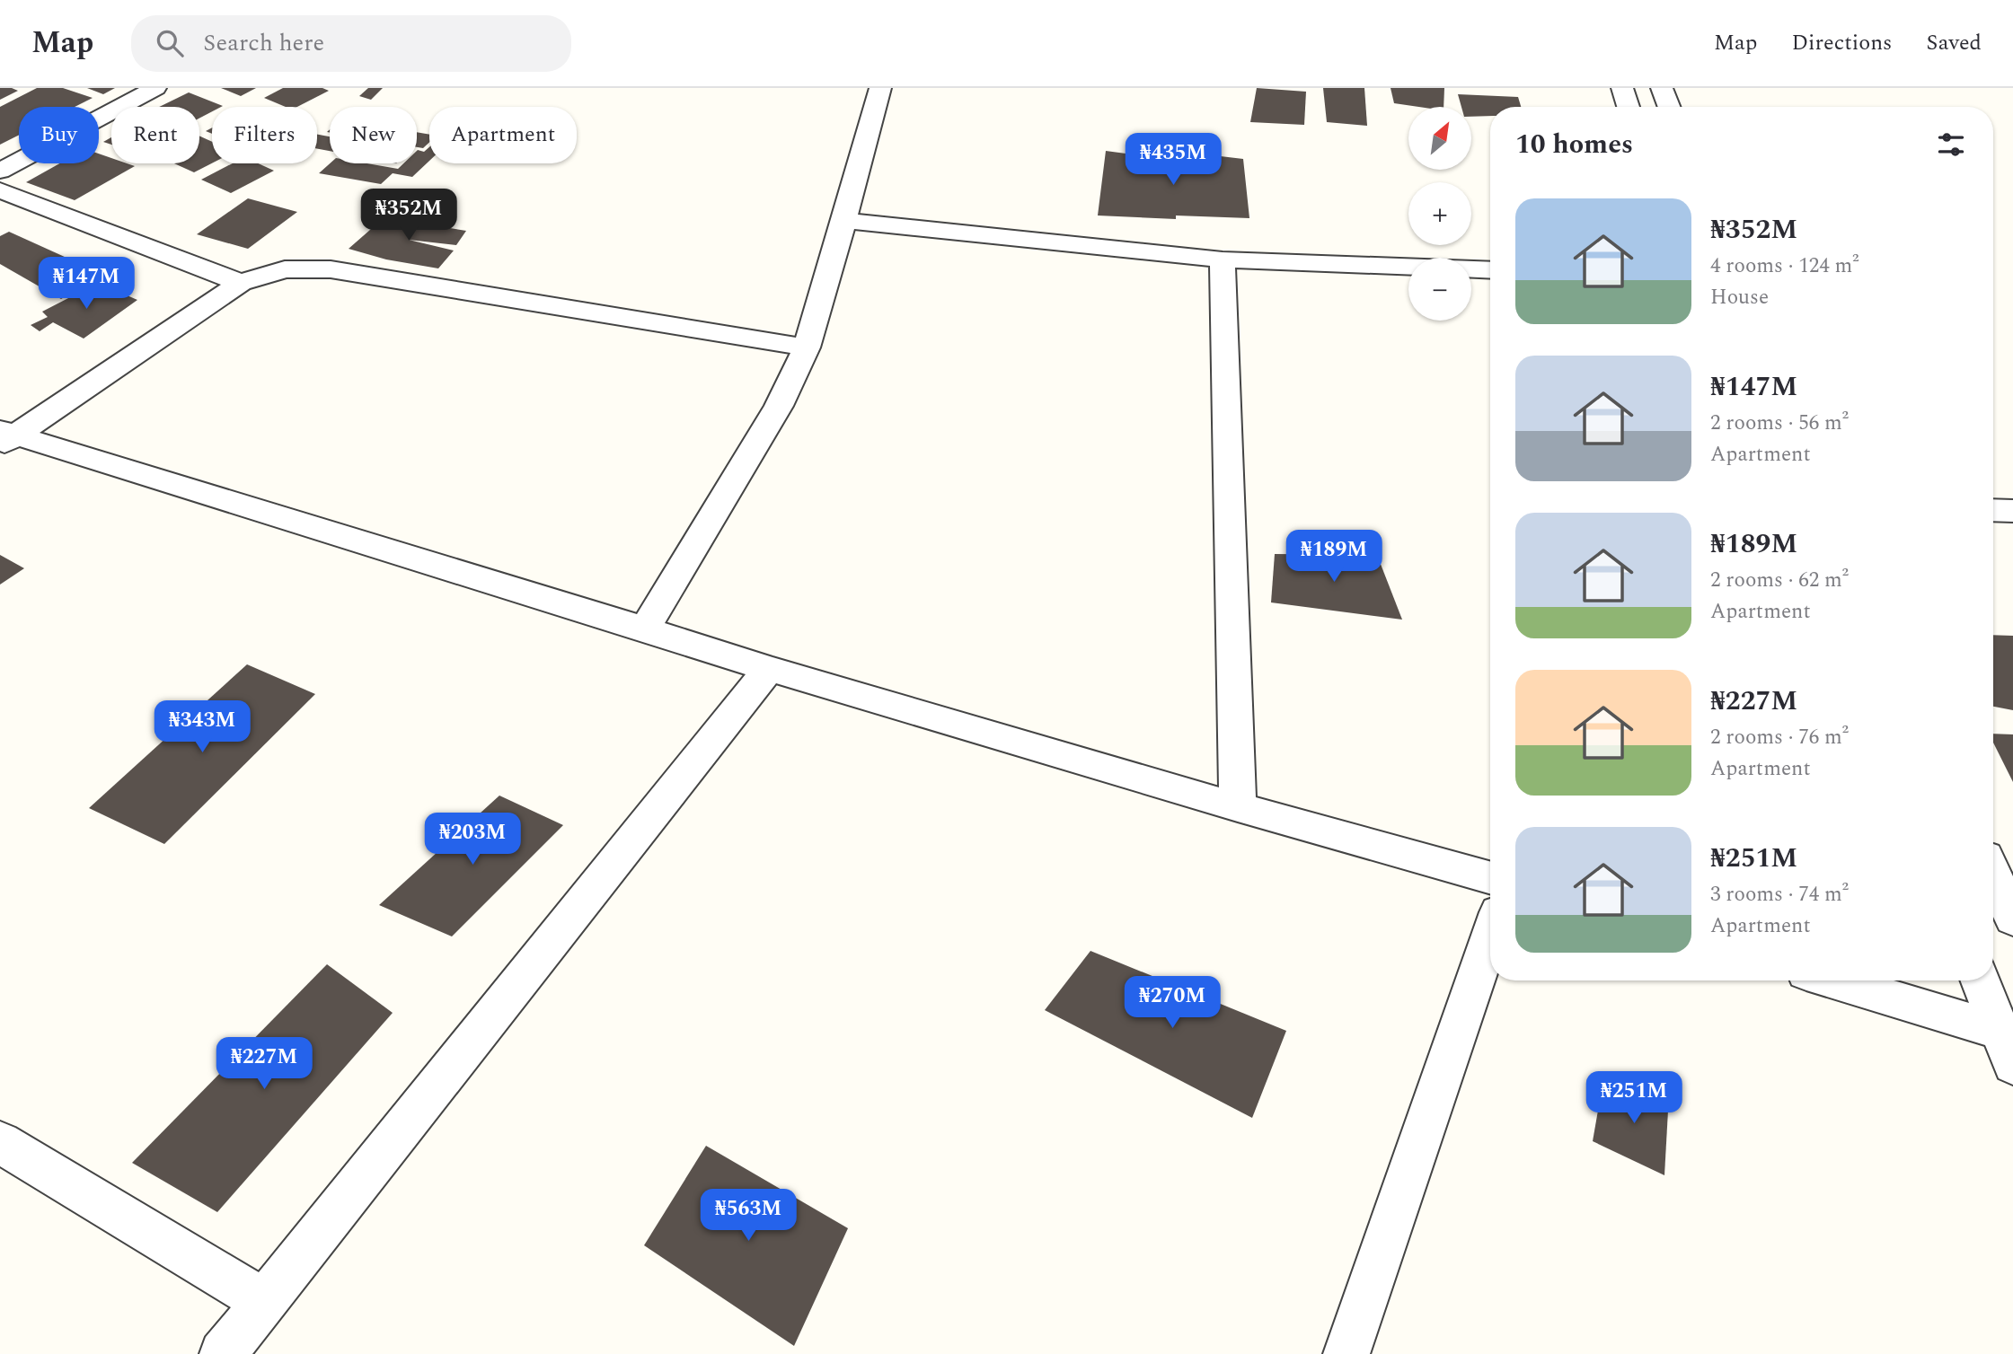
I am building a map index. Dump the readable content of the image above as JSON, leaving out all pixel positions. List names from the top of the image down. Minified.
{"north":"top right","page":{"header":"Map","search":"Search here","nav":["Map","Directions","Saved"],"map_buttons":["+","−"],"chip":["Buy","Rent","Filters","New","Apartment"],"heading":"10 homes","price":["₦435M","₦352M","₦147M","₦189M","₦343M","₦203M","₦270M","₦227M","₦251M","₦563M"],"list":[{"name":"₦352M","note":"4 rooms · 124 m² · House"},{"name":"₦147M","note":"2 rooms · 56 m² · Apartment"},{"name":"₦189M","note":"2 rooms · 62 m² · Apartment"},{"name":"₦227M","note":"2 rooms · 76 m² · Apartment"},{"name":"₦251M","note":"3 rooms · 74 m² · Apartment"}]}}
